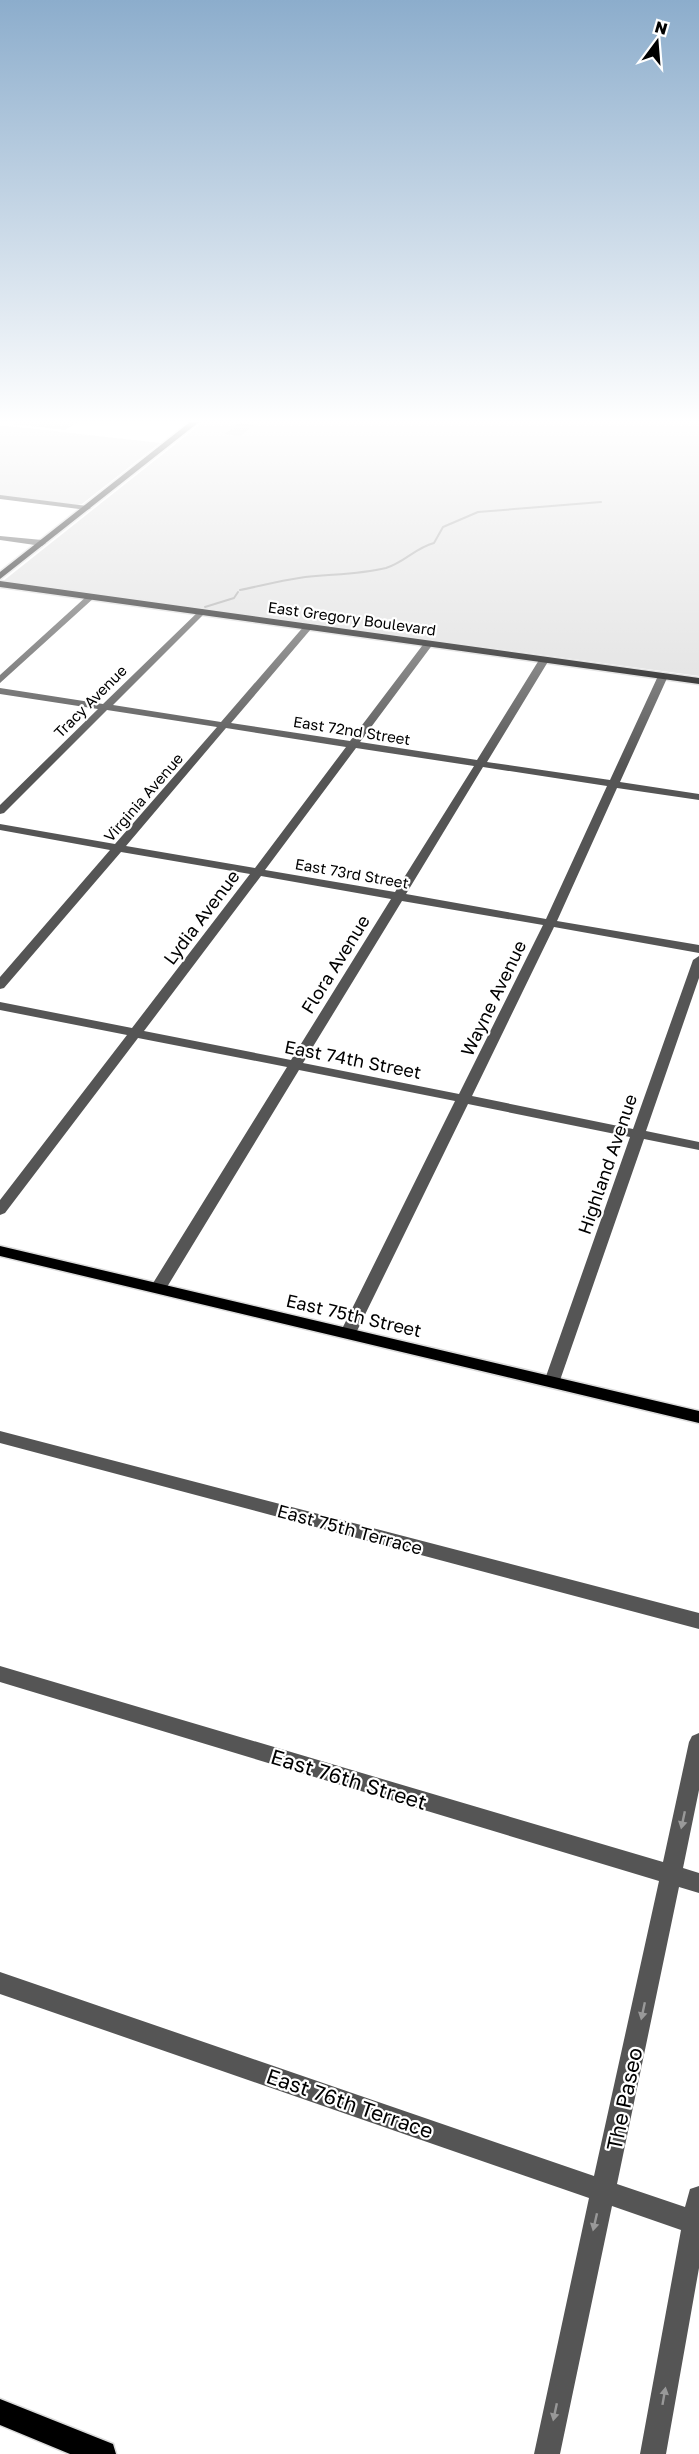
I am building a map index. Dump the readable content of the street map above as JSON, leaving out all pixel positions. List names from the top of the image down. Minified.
{"streets":{"main road":["East Gregory Boulevard","East 75th Street"],"street":["Tracy Avenue","East 72nd Street","Virginia Avenue","East 73rd Street","Lydia Avenue","Flora Avenue","Wayne Avenue","East 74th Street","Highland Avenue","East 75th Terrace","East 76th Street","The Paseo","East 76th Terrace"]},"crossings":[["East Gregory Boulevard","Tracy Avenue"],["East Gregory Boulevard","Virginia Avenue"],["East Gregory Boulevard","Lydia Avenue"],["East Gregory Boulevard","Flora Avenue"],["East Gregory Boulevard","Wayne Avenue"],["Tracy Avenue","East 72nd Street"],["East 72nd Street","Virginia Avenue"],["East 72nd Street","Lydia Avenue"],["East 72nd Street","Flora Avenue"],["East 72nd Street","Wayne Avenue"],["Virginia Avenue","East 73rd Street"],["East 73rd Street","Lydia Avenue"],["East 73rd Street","Flora Avenue"],["East 73rd Street","Wayne Avenue"],["Lydia Avenue","East 74th Street"],["Flora Avenue","East 74th Street"],["Flora Avenue","East 75th Street"],["Wayne Avenue","East 74th Street"],["Wayne Avenue","East 75th Street"],["East 74th Street","Highland Avenue"],["Highland Avenue","East 75th Street"],["East 76th Street","The Paseo"],["The Paseo","East 76th Terrace"]],"north":"top"}
